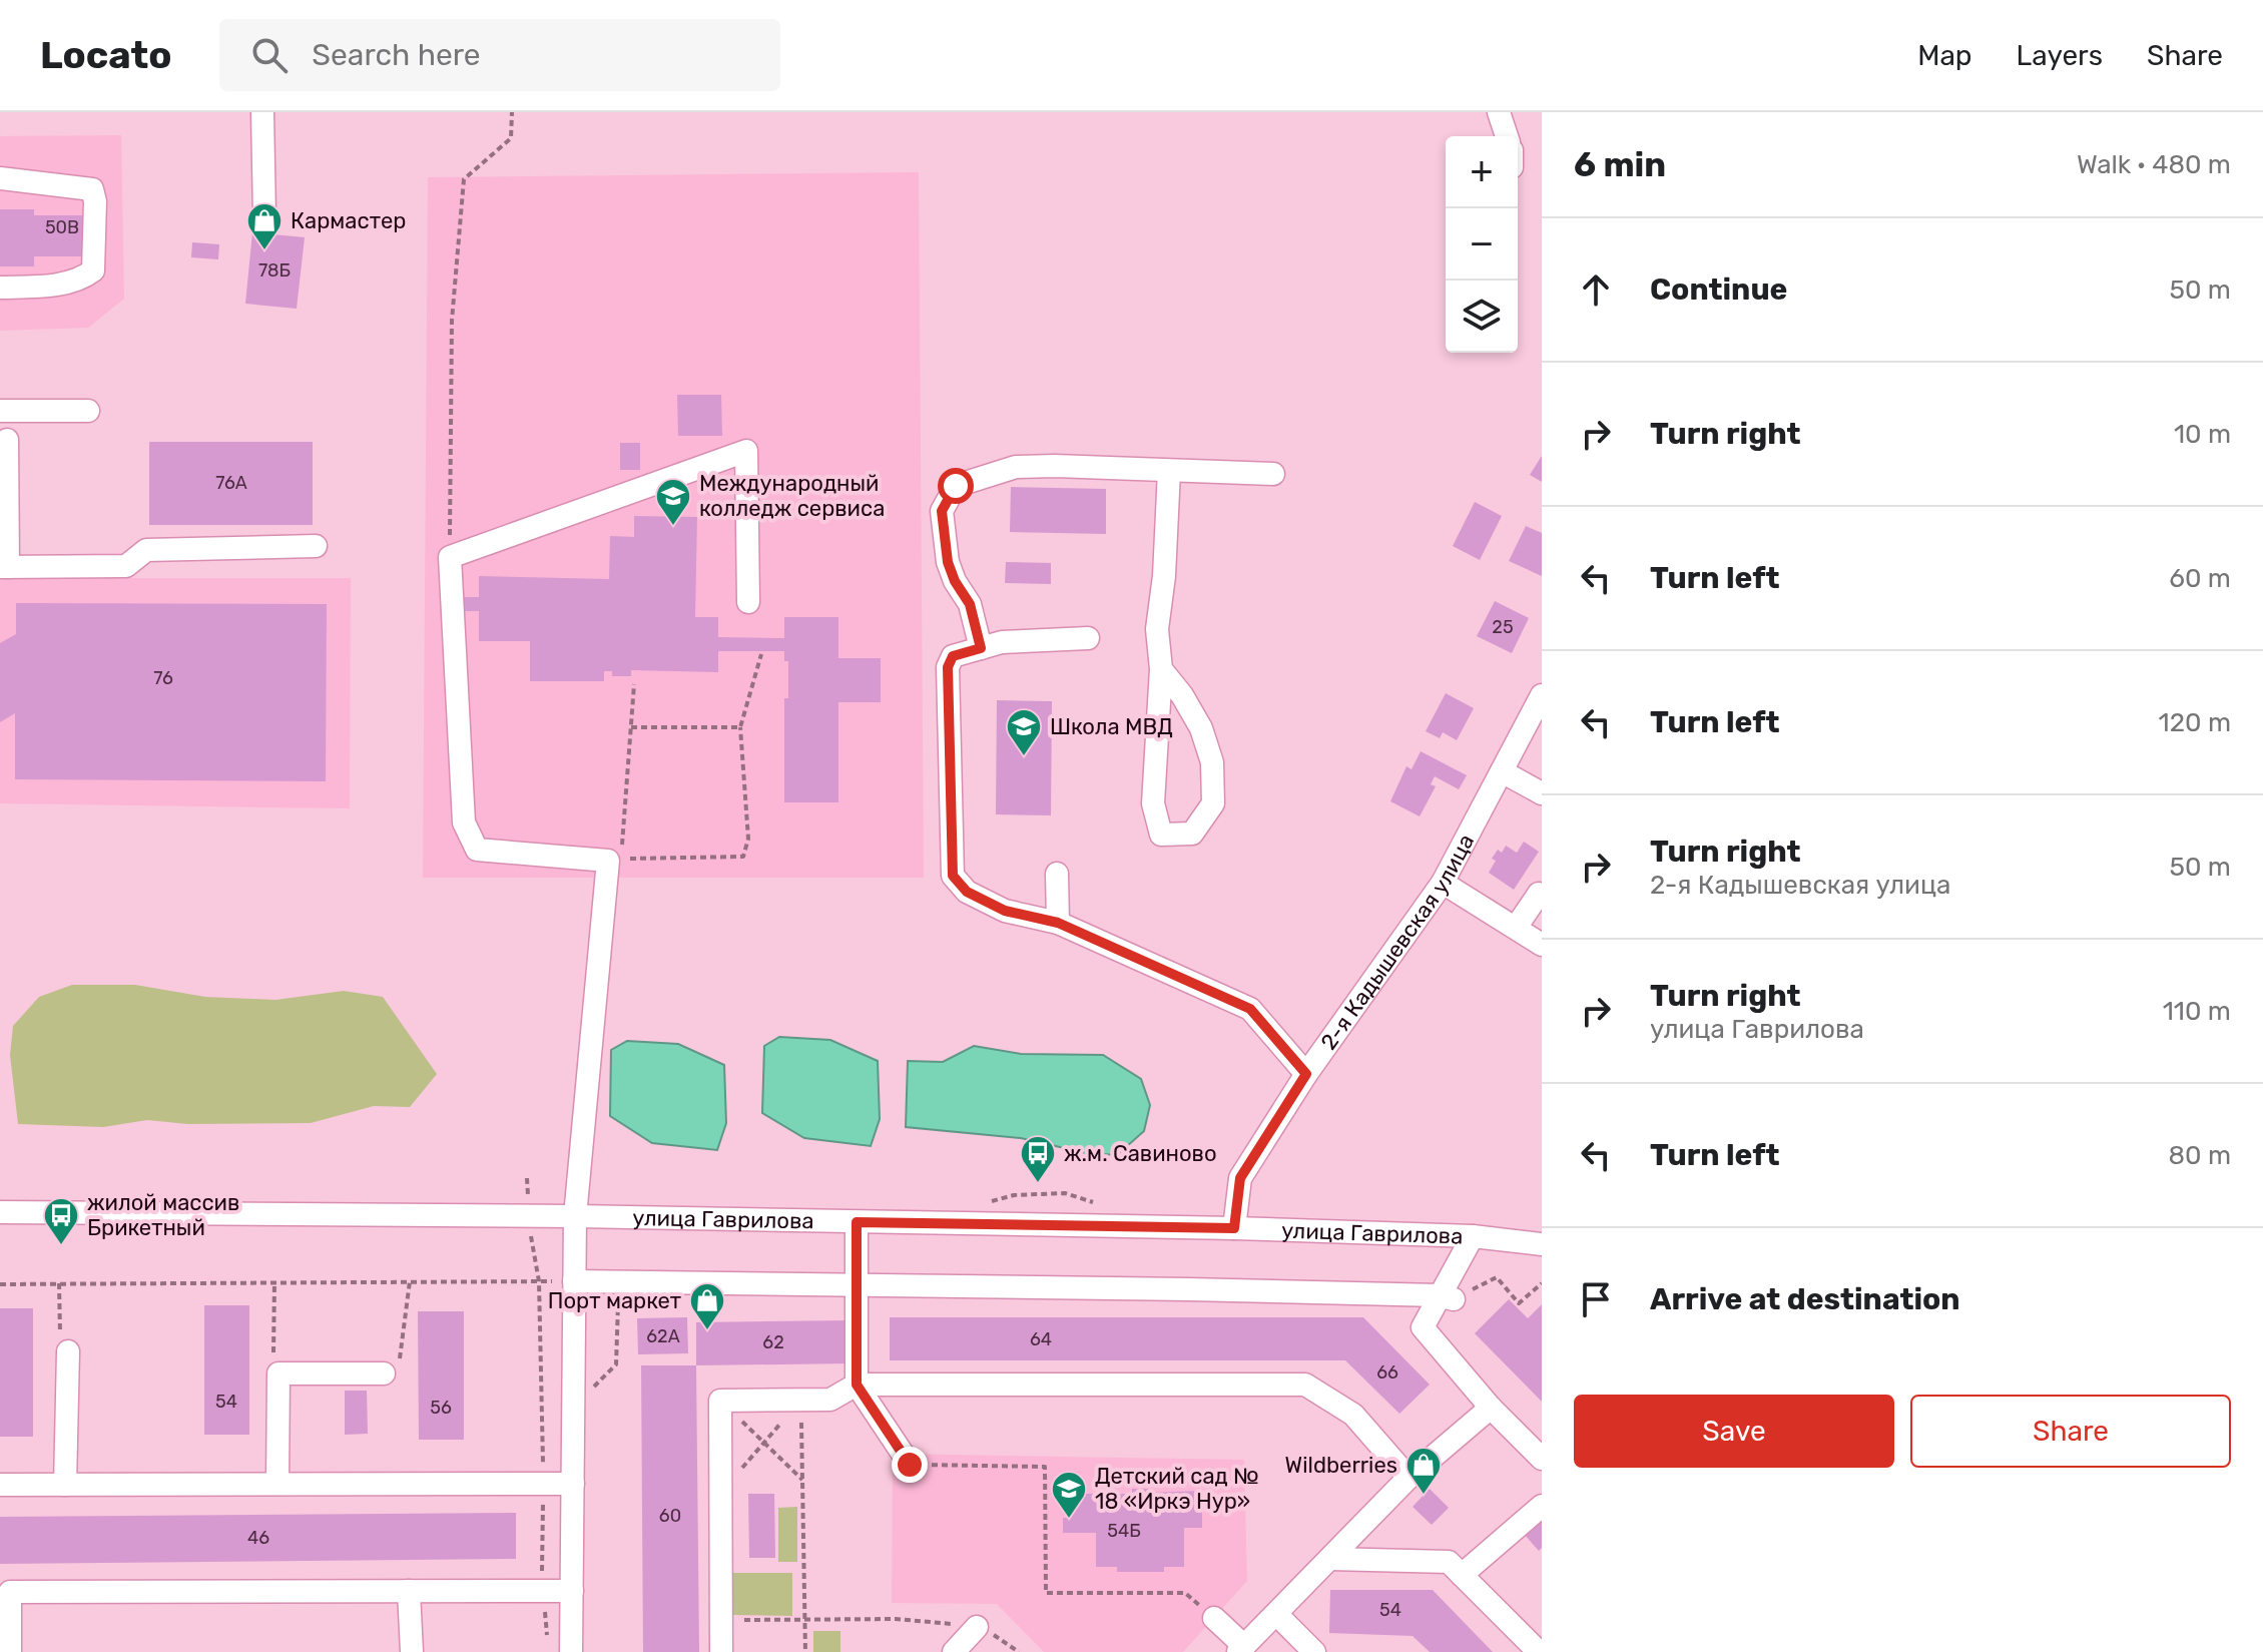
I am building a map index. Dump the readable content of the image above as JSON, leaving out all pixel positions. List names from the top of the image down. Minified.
{"streets":{"street":["2-я Кадышевская улица","улица Гаврилова"]},"crossings":[["2-я Кадышевская улица","улица Гаврилова"]],"places":{"shop":["Кармастер","Порт маркет","Wildberries"],"school or university":["Международный колледж сервиса","Школа МВД","Детский сад № 18 «Иркэ Нур»"],"bus stop":["ж.м. Савиново","жилой массив Брикетный"]},"house_numbers":["50В","78Б","76А","25","76","62А","64","62","66","54","56","60","54Б","46","54"],"page":{"header":"Locato","search":"Search here","nav":["Map","Layers","Share"],"heading":["6 min","Walk · 480 m"],"map_buttons":["+","−"],"list":[["Continue","50 m"],["Turn right","10 m"],["Turn left","60 m"],["Turn left","120 m"],["Turn right","2-я Кадышевская улица","50 m"],["Turn right","улица Гаврилова","110 m"],["Turn left","80 m"],"Arrive at destination"],"buttons":["Save","Share"]}}
